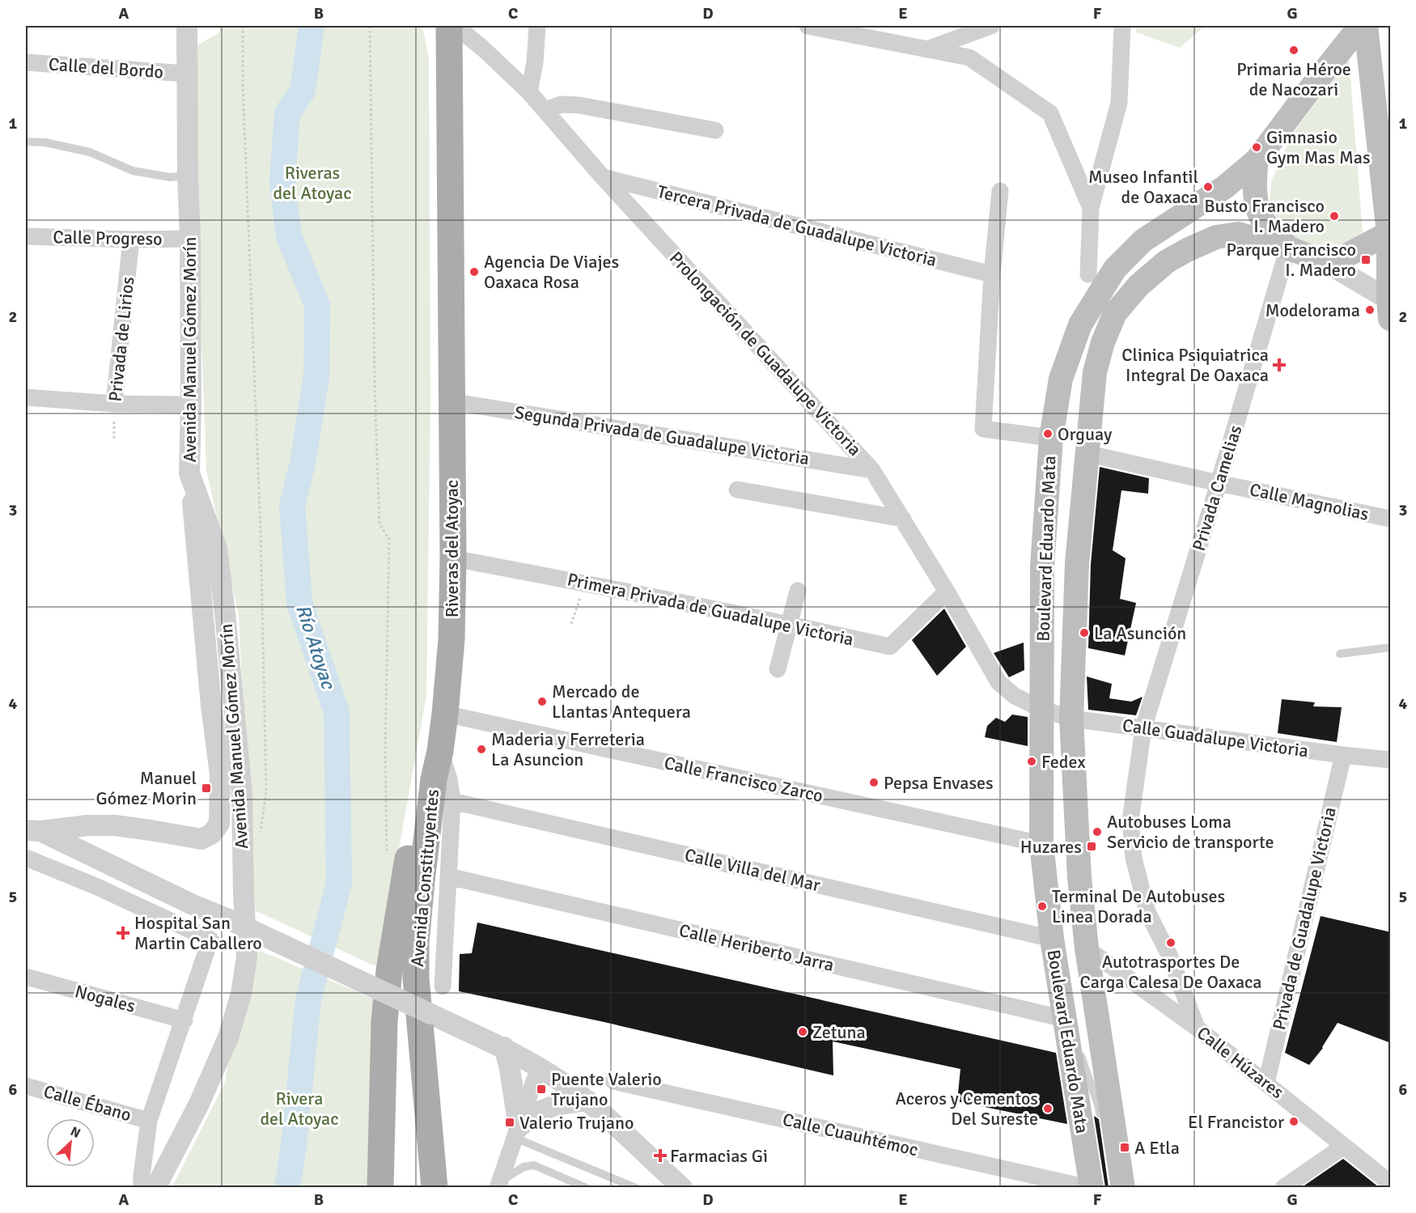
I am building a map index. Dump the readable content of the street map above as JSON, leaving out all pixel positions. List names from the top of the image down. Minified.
{"streets":{"main road":["Riveras del Atoyac","Boulevard Eduardo Mata","Avenida Constituyentes"],"street":["Calle del Bordo","Tercera Privada de Guadalupe Victoria","Calle Progreso","Privada de Lirios","Avenida Manuel Gómez Morín","Prolongación de Guadalupe Victoria","Segunda Privada de Guadalupe Victoria","Privada Camelias","Calle Magnolias","Primera Privada de Guadalupe Victoria","Calle Guadalupe Victoria","Calle Francisco Zarco","Calle Villa del Mar","Privada de Guadalupe Victoria","Calle Heriberto Jarra","Nogales","Calle Húzares","Calle Ébano","Calle Cuauhtémoc"]},"crossings":[["Calle del Bordo","Avenida Manuel Gómez Morín"],["Tercera Privada de Guadalupe Victoria","Prolongación de Guadalupe Victoria"],["Calle Progreso","Privada de Lirios"],["Calle Progreso","Avenida Manuel Gómez Morín"],["Prolongación de Guadalupe Victoria","Segunda Privada de Guadalupe Victoria"],["Prolongación de Guadalupe Victoria","Riveras del Atoyac"],["Prolongación de Guadalupe Victoria","Boulevard Eduardo Mata"],["Prolongación de Guadalupe Victoria","Primera Privada de Guadalupe Victoria"],["Prolongación de Guadalupe Victoria","Calle Guadalupe Victoria"],["Segunda Privada de Guadalupe Victoria","Riveras del Atoyac"],["Privada Camelias","Calle Magnolias"],["Privada Camelias","Boulevard Eduardo Mata"],["Privada Camelias","Calle Guadalupe Victoria"],["Privada Camelias","Calle Húzares"],["Calle Magnolias","Boulevard Eduardo Mata"],["Riveras del Atoyac","Primera Privada de Guadalupe Victoria"],["Riveras del Atoyac","Calle Francisco Zarco"],["Riveras del Atoyac","Avenida Constituyentes"],["Boulevard Eduardo Mata","Calle Guadalupe Victoria"],["Boulevard Eduardo Mata","Calle Francisco Zarco"],["Boulevard Eduardo Mata","Calle Villa del Mar"],["Boulevard Eduardo Mata","Calle Heriberto Jarra"],["Boulevard Eduardo Mata","Calle Húzares"],["Boulevard Eduardo Mata","Calle Cuauhtémoc"],["Calle Guadalupe Victoria","Privada de Guadalupe Victoria"],["Privada de Guadalupe Victoria","Calle Húzares"]],"water":["Río Atoyac"],"parks":["Riveras del Atoyac","Rivera del Atoyac"],"places":{"other":["Primaria Héroe de Nacozari","Gimnasio Gym Mas Mas","Museo Infantil de Oaxaca","Busto Francisco I. Madero","Agencia De Viajes Oaxaca Rosa","Modelorama","Orguay","La Asunción","Mercado de Llantas Antequera","Maderia y Ferreteria La Asuncion","Fedex","Pepsa Envases","Autobuses Loma Servicio de transporte","Terminal De Autobuses Linea Dorada","Autotrasportes De Carga Calesa De Oaxaca","Zetuna","Aceros y Cementos Del Sureste","El Francistor"],"transit":["Parque Francisco I. Madero","Manuel Gómez Morin","Huzares","Puente Valerio Trujano","Valerio Trujano","A Etla"],"health":["Clinica Psiquiatrica Integral De Oaxaca","Hospital San Martin Caballero","Farmacias Gi"]},"north":"top right","grid":{"columns":["A","B","C","D","E","F","G"],"rows":["1","2","3","4","5","6"]}}
